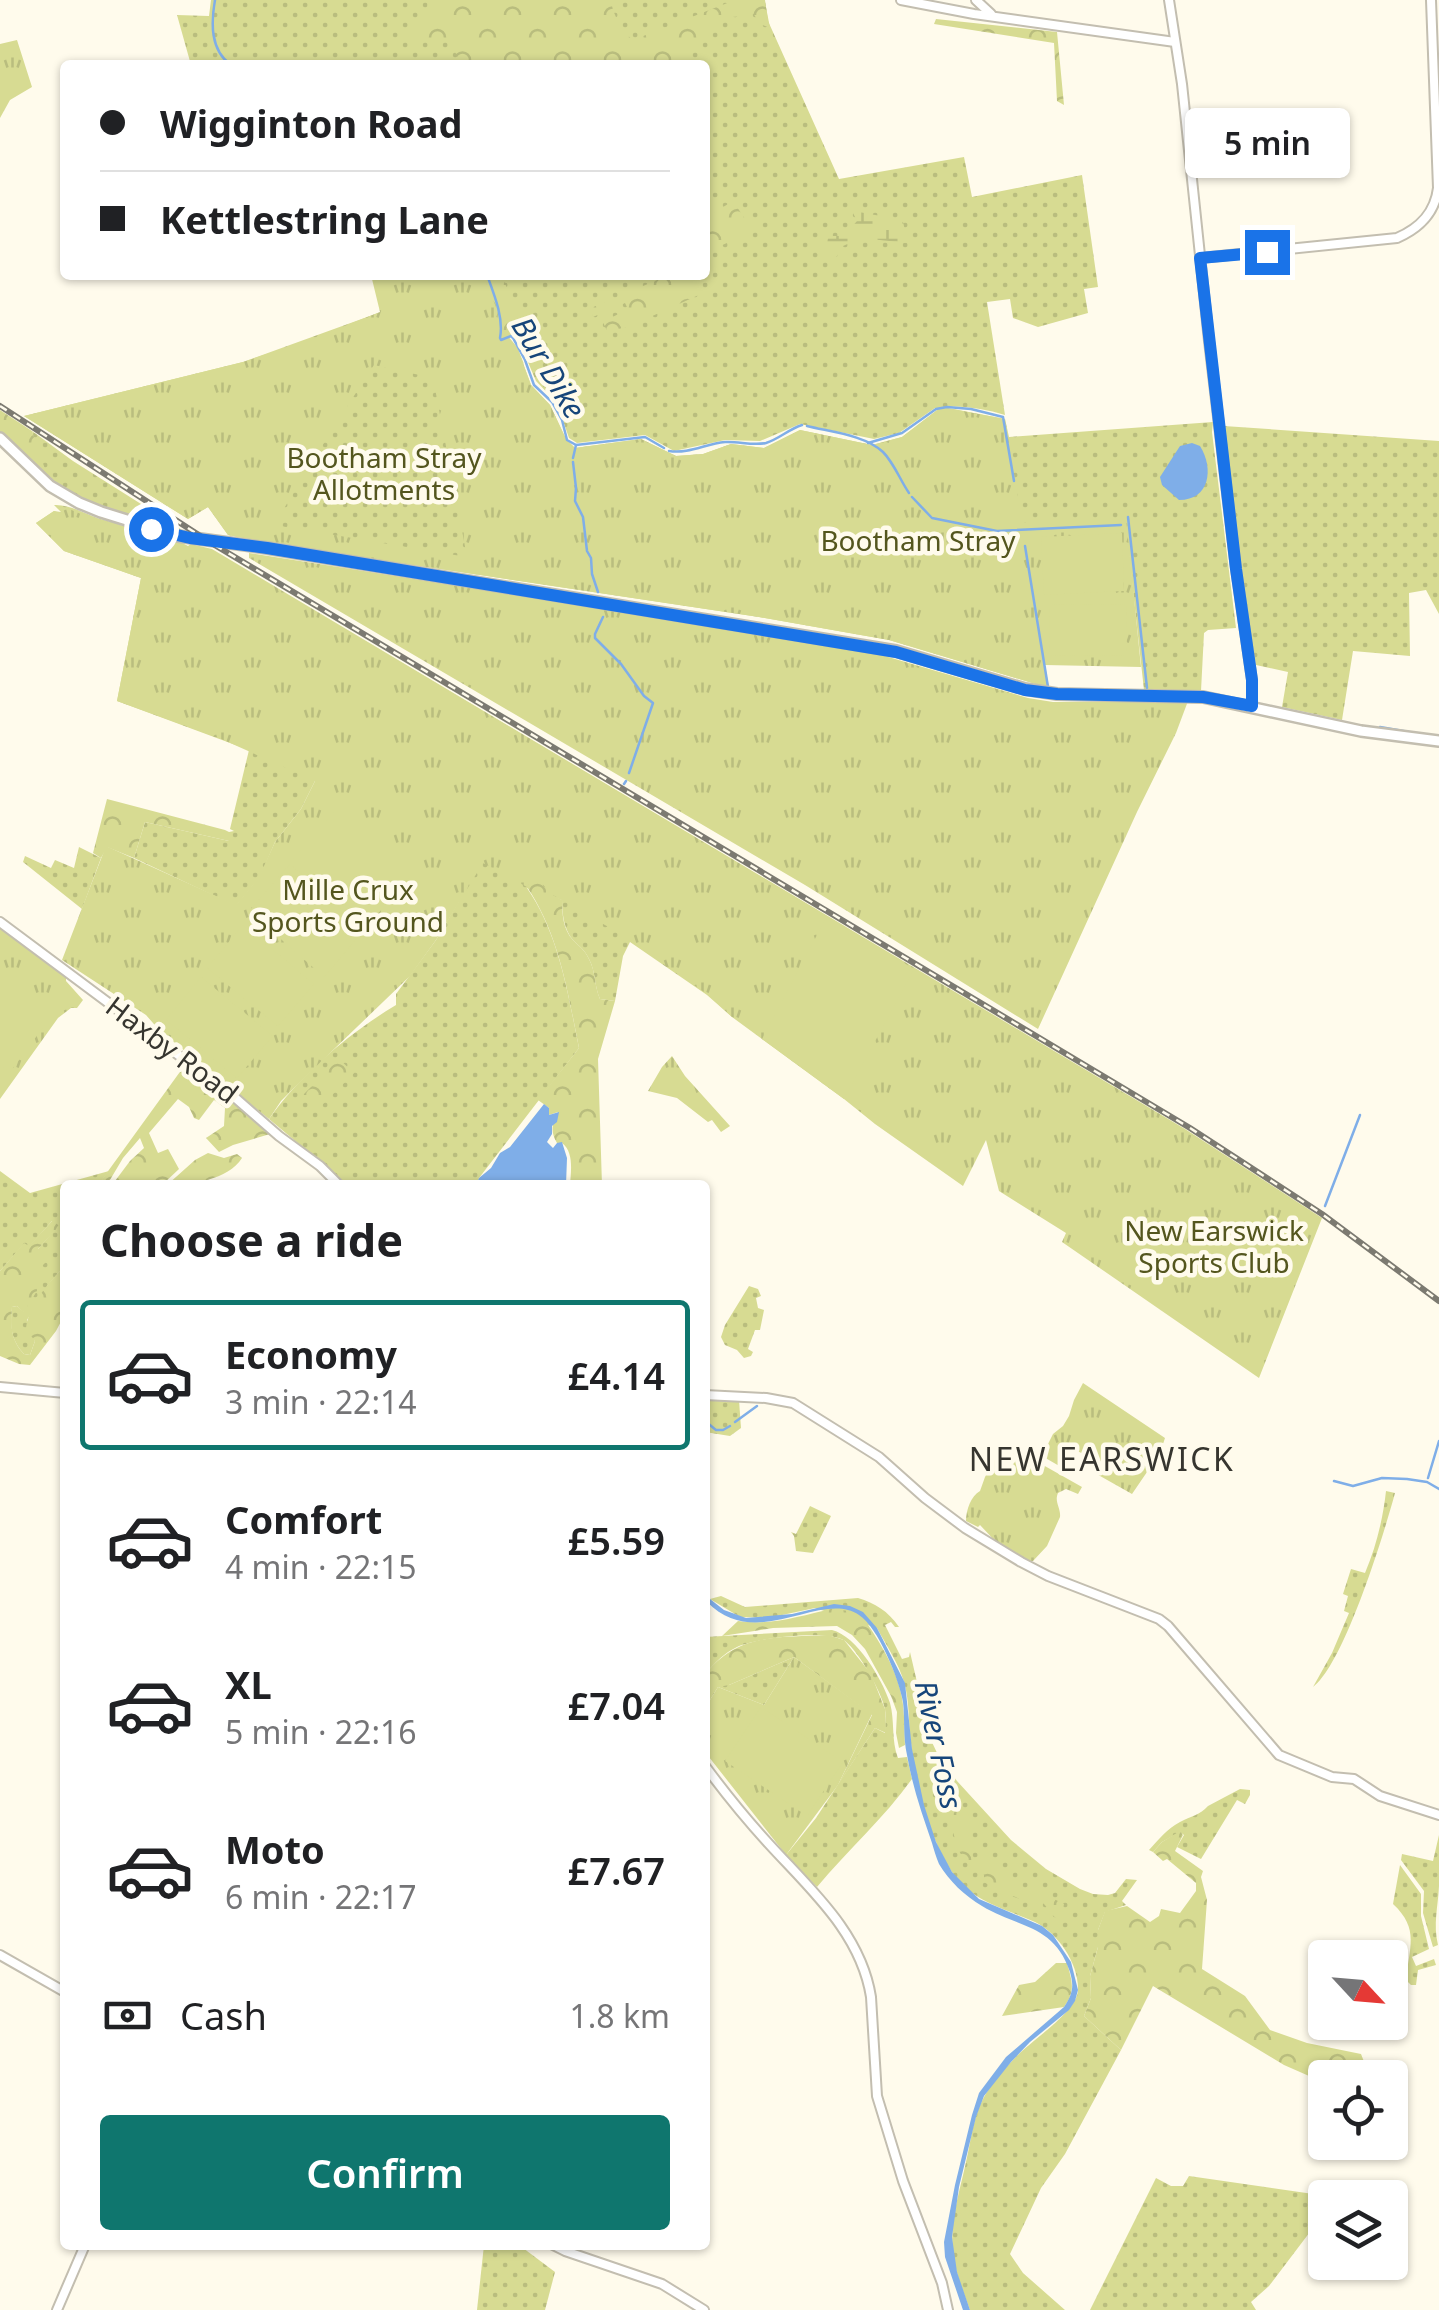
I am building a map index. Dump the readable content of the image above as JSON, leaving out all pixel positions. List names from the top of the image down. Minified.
{"streets":{"street":["Haxby Road"]},"districts":["NEW EARSWICK"],"water":["Bur Dike","River Foss"],"parks":["Bootham Stray Allotments","Bootham Stray","Mille Crux Sports Ground","New Earswick Sports Club"],"north":"bottom right","page":{"banner":["Wigginton Road","Kettlestring Lane"],"bubble":"5 min","heading":"Choose a ride","list":[{"name":"Economy","note":"3 min · 22:14","value":"£4.14"},{"name":"Comfort","note":"4 min · 22:15","value":"£5.59"},{"name":"XL","note":"5 min · 22:16","value":"£7.04"},{"name":"Moto","note":"6 min · 22:17","value":"£7.67"}],"pay":["Cash","1.8 km"],"buttons":"Confirm"}}
